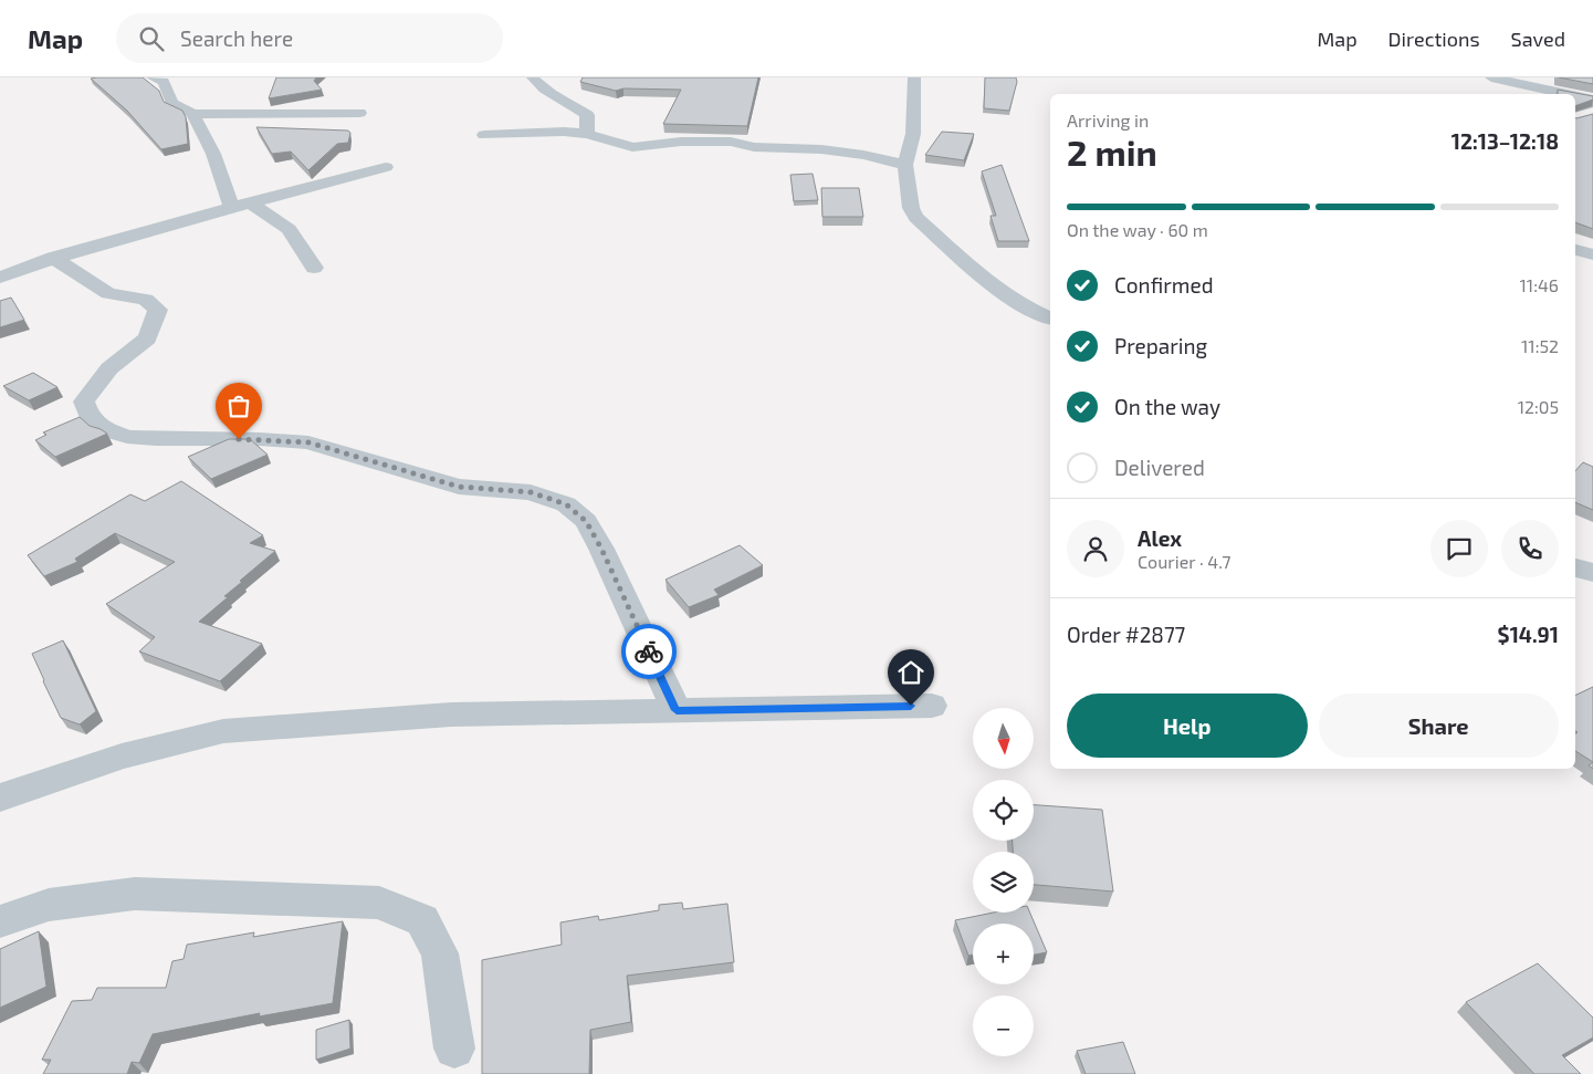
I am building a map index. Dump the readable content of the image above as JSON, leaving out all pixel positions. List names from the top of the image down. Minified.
{"north":"bottom","page":{"header":"Map","search":"Search here","nav":["Map","Directions","Saved"],"heading":["2 min","Arriving in","12:13–12:18"],"panel":["Alex","Courier · 4.7","Order #2877","$14.91"],"bar":"On the way · 60 m","list":[["Confirmed","11:46"],["Preparing","11:52"],["On the way","12:05"],"Delivered"],"buttons":["Help","Share"],"map_buttons":["+","−"]}}
